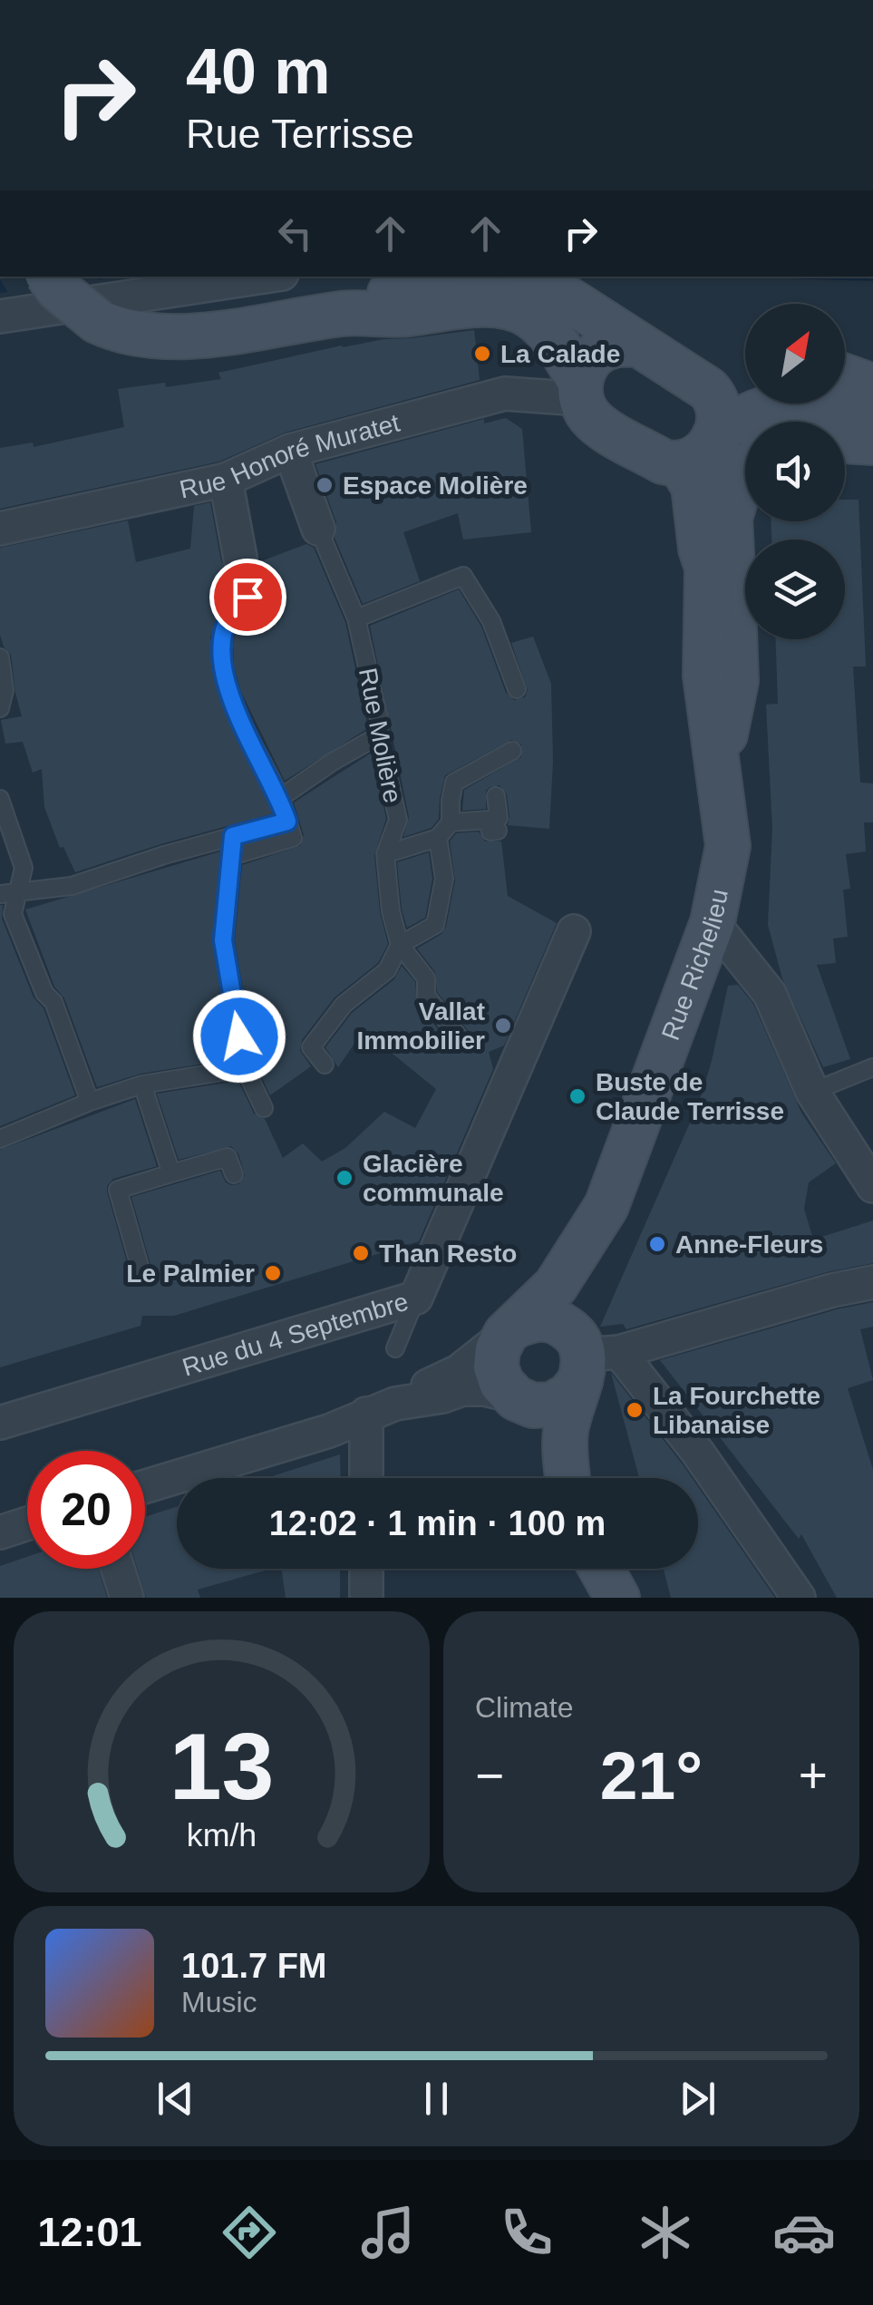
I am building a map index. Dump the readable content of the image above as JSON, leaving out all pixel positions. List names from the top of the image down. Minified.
{"streets":{"main road":["Rue Richelieu"],"street":["Rue Honoré Muratet","Rue du 4 Septembre"],"lane":["Rue Molière"]},"crossings":[["Rue Honoré Muratet","Rue Richelieu"]],"places":["La Calade","Espace Molière","Vallat Immobilier","Buste de Claude Terrisse","Glacière communale","Anne-Fleurs","Than Resto","Le Palmier","La Fourchette Libanaise"],"north":"top right","page":{"turn":["40 m","Rue Terrisse"],"limit":"20","trip":"12:02 · 1 min · 100 m","tile":"Climate","heat":["−","21°","+"],"song":["101.7 FM","Music"],"tabs":"12:01","gauge":["13","km/h"]}}
